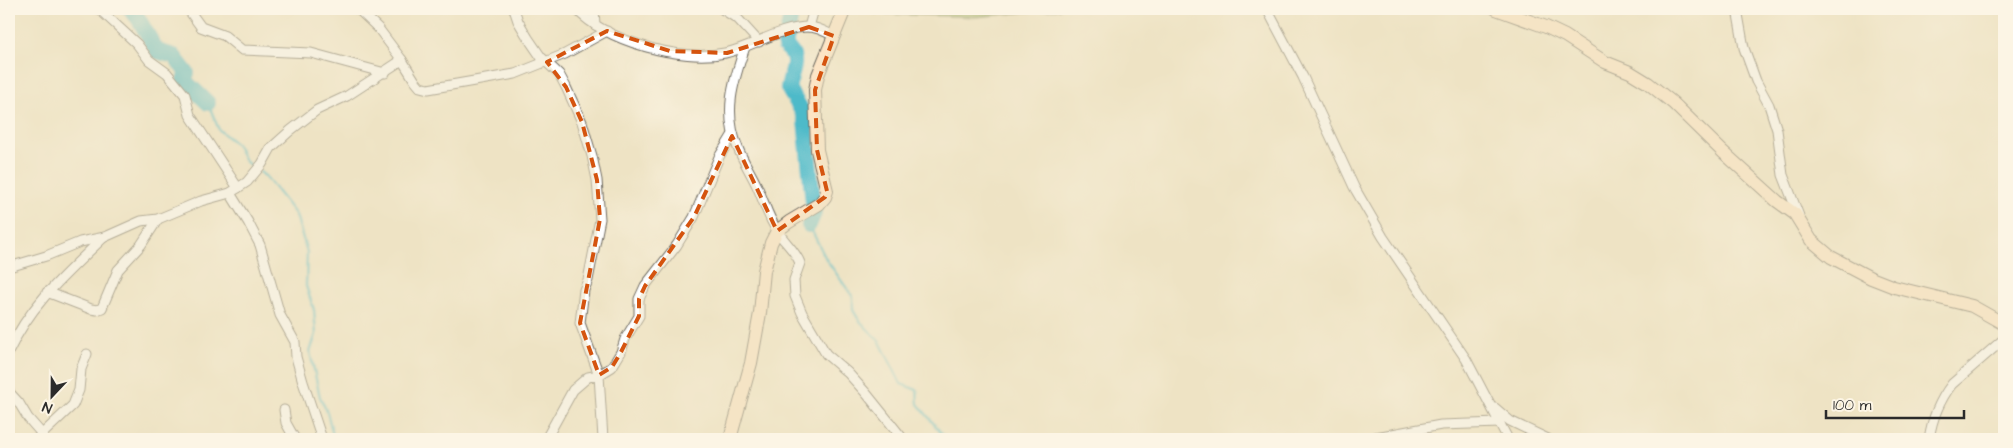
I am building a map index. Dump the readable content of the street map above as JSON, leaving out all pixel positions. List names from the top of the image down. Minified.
{"scale_bar":"100 m","north":"bottom"}
